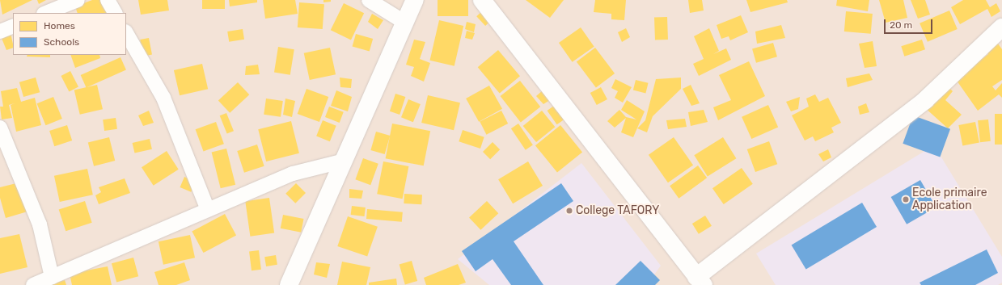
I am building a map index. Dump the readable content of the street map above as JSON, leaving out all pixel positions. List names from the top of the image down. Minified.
{"places":["Ecole primaire Application","College TAFORY"],"legend":["Homes","Schools"],"scale_bar":"20 m"}
